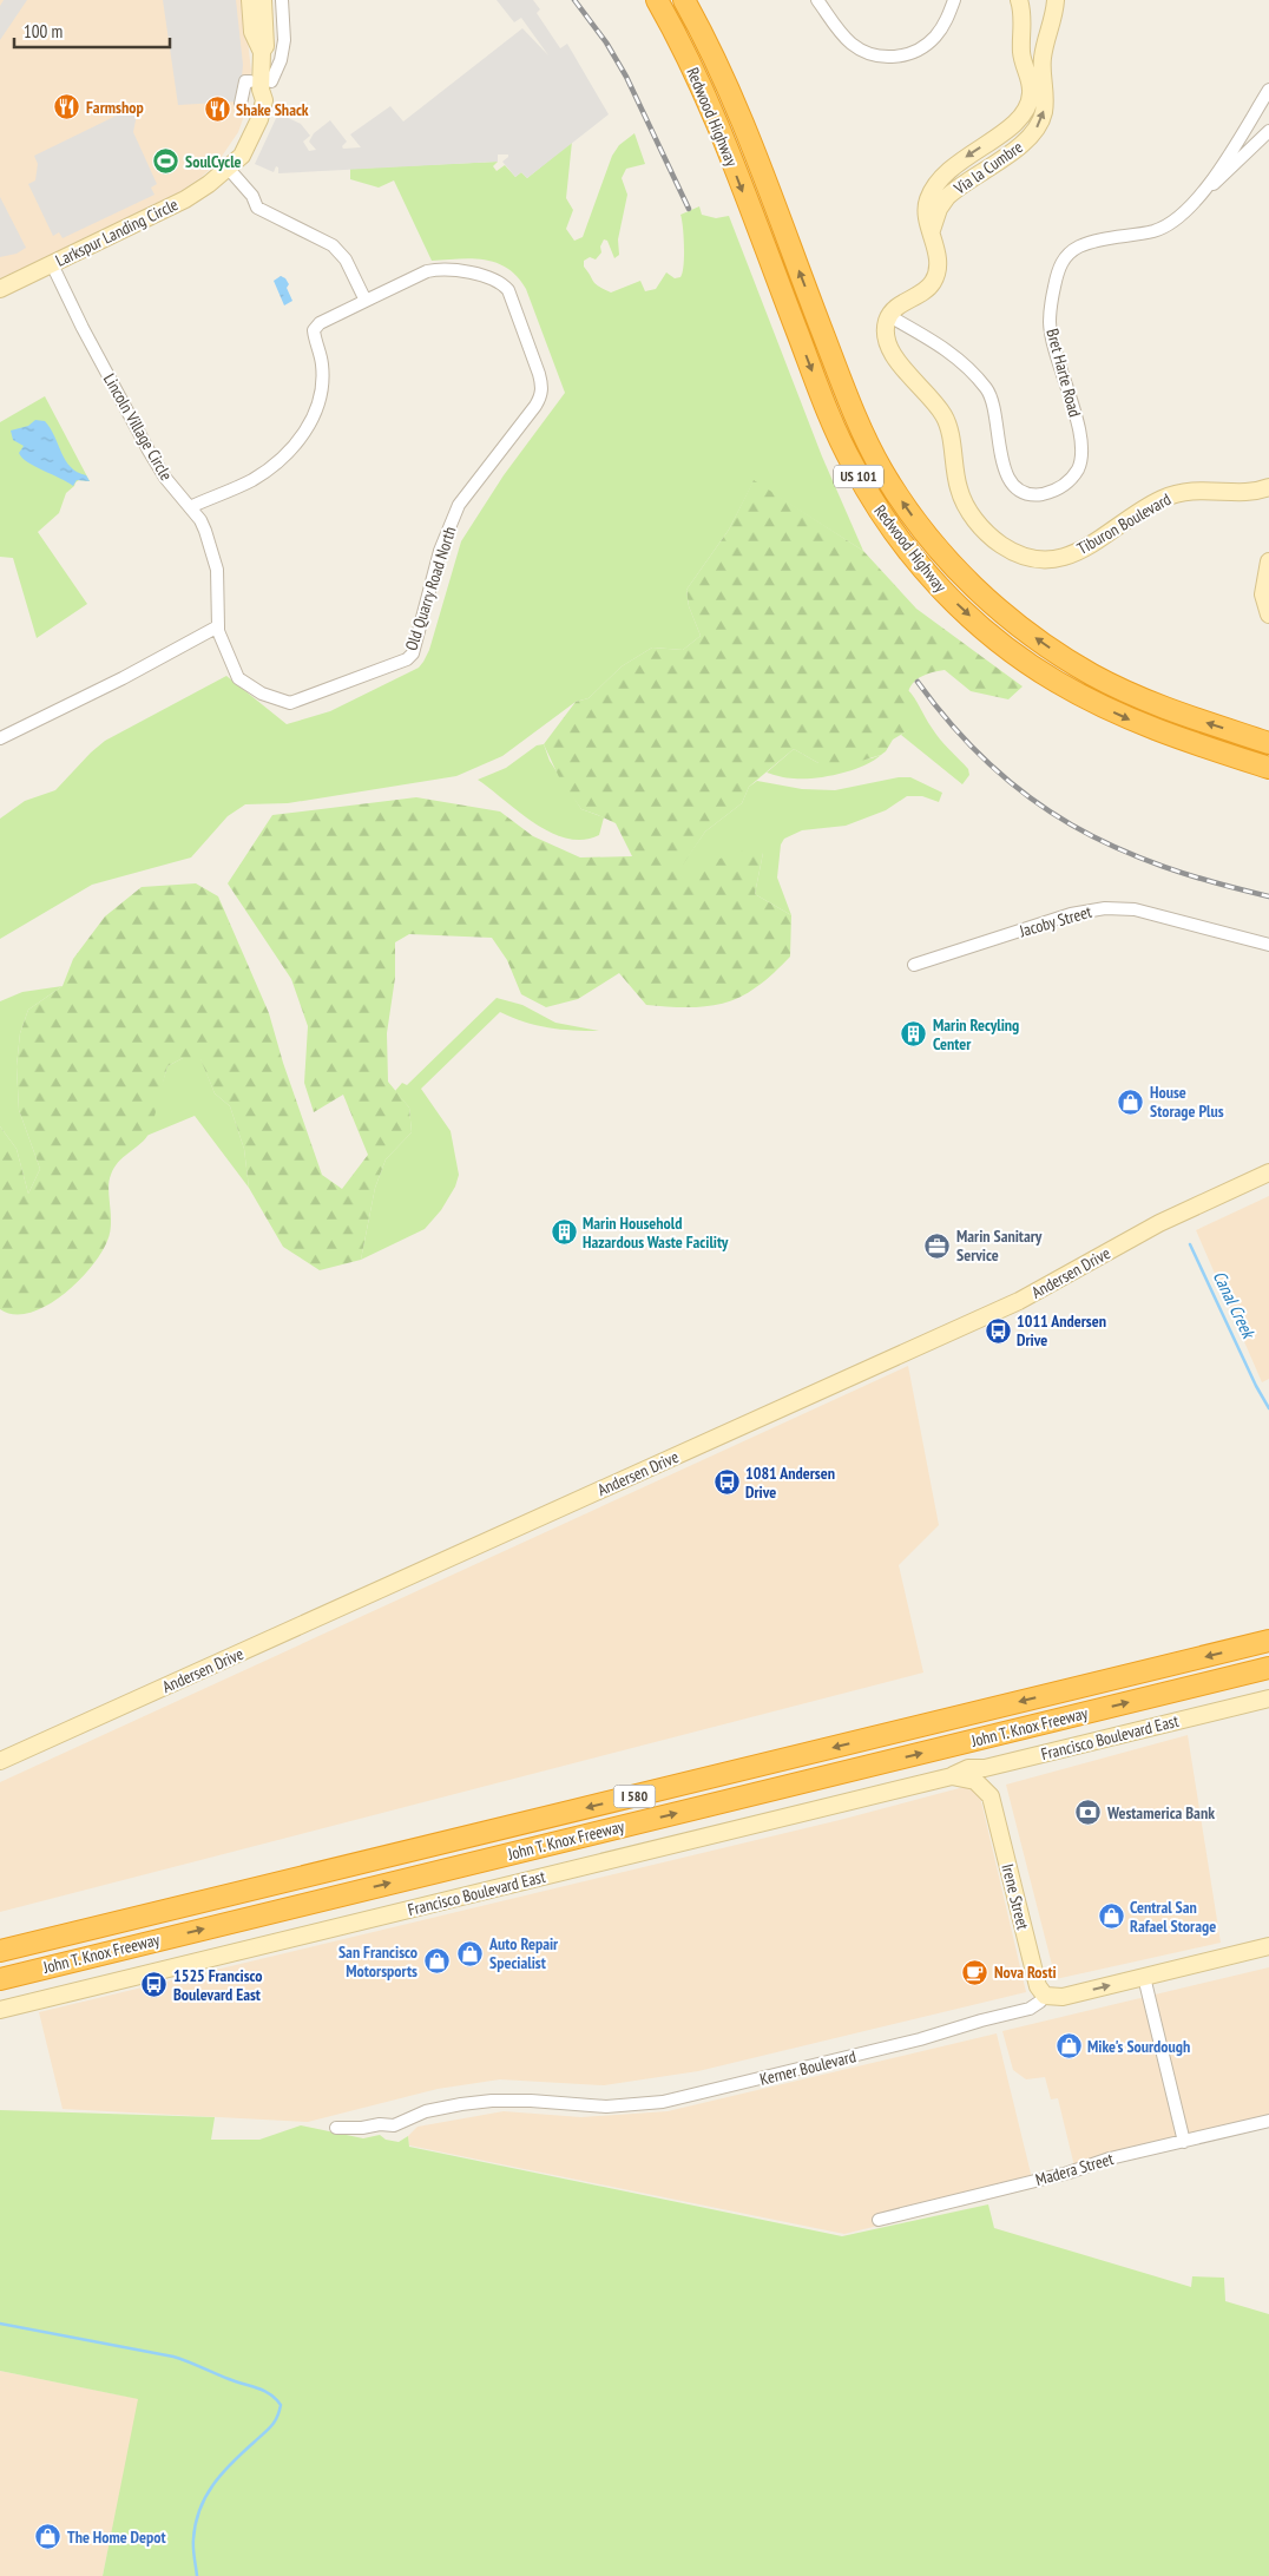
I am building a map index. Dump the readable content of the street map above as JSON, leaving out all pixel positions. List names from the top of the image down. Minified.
{"streets":{"highway":["Redwood Highway","US 101","John T. Knox Freeway","I 580"],"street":["Via la Cumbre","Larkspur Landing Circle","Bret Harte Road","Lincoln Village Circle","Tiburon Boulevard","Old Quarry Road North","Jacoby Street","Andersen Drive","Francisco Boulevard East","Irene Street","Kerner Boulevard","Madera Street"]},"crossings":[["Via la Cumbre","Bret Harte Road"],["Via la Cumbre","Tiburon Boulevard"],["Larkspur Landing Circle","Lincoln Village Circle"],["Bret Harte Road","Tiburon Boulevard"],["Lincoln Village Circle","Old Quarry Road North"],["Francisco Boulevard East","Irene Street"],["Irene Street","Kerner Boulevard"]],"water":["Canal Creek"],"places":{"restaurant":["Farmshop","Shake Shack"],"sports":["SoulCycle"],"building":["Marin Recyling Center","Marin Household Hazardous Waste Facility"],"shop":["House Storage Plus","Central San Rafael Storage","Auto Repair Specialist","San Francisco Motorsports","Mike's Sourdough","The Home Depot"],"office":["Marin Sanitary Service"],"bus stop":["1011 Andersen Drive","1081 Andersen Drive","1525 Francisco Boulevard East"],"bank":["Westamerica Bank"],"cafe":["Nova Rosti"]},"scale_bar":"100 m"}
